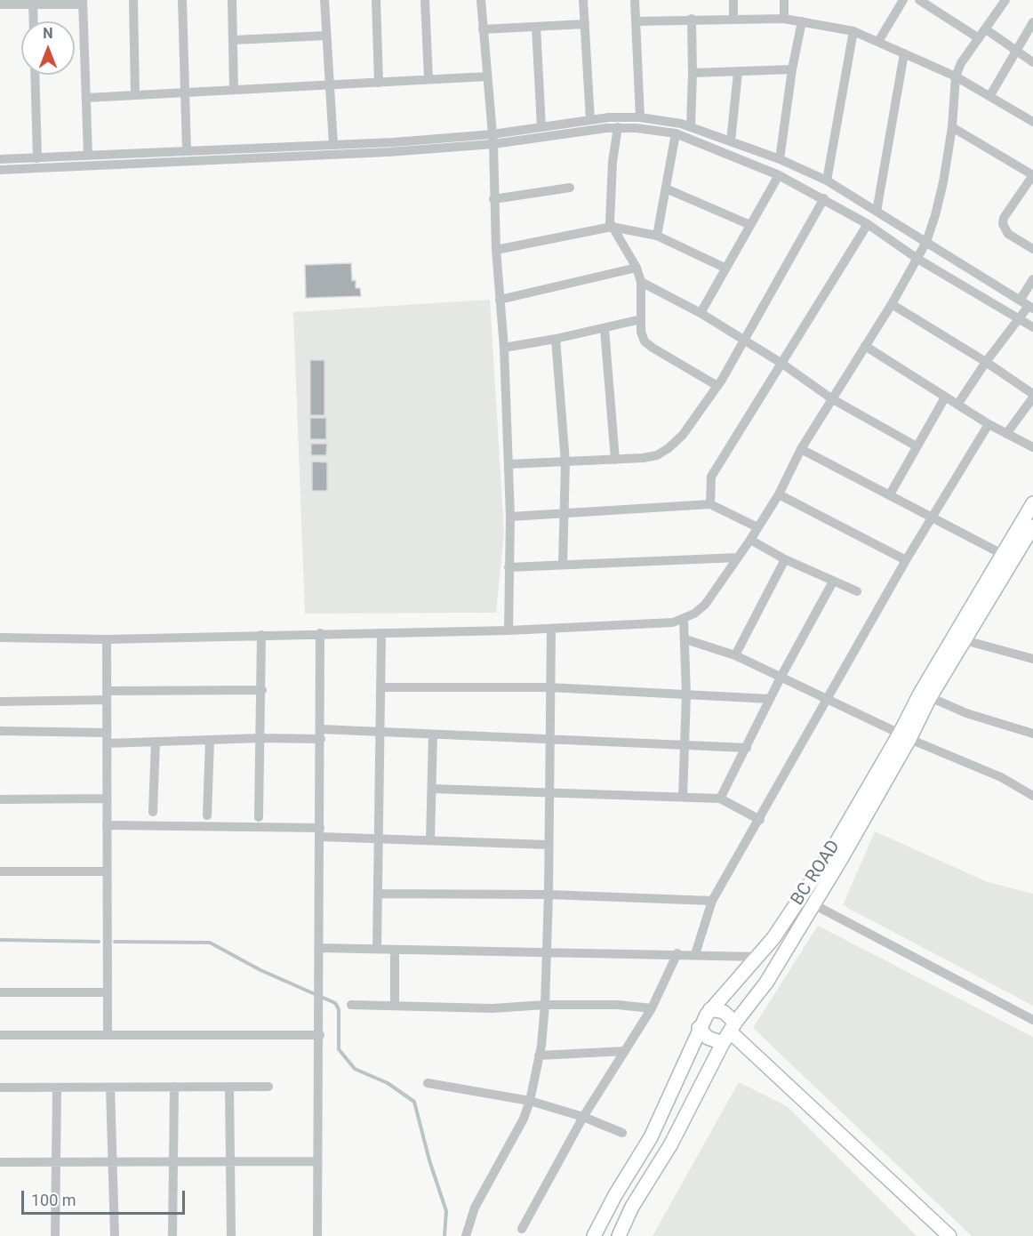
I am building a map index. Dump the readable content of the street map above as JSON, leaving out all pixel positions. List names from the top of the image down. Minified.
{"streets":{"street":["BC ROAD"]},"scale_bar":"100 m","north":"top"}
